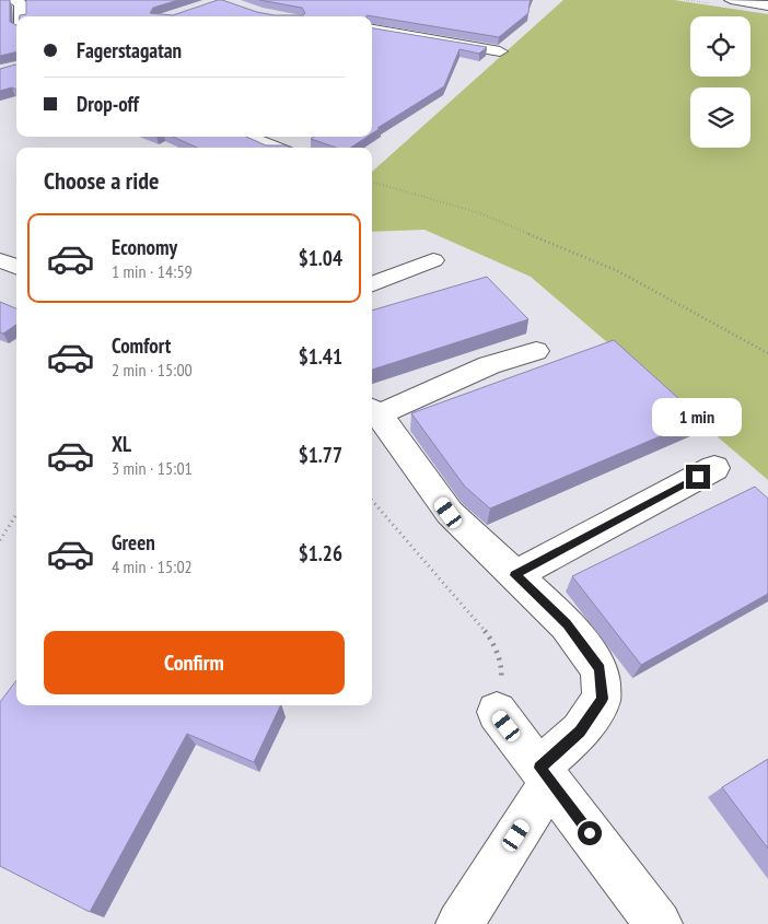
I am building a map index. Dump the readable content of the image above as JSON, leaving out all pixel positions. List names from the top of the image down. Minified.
{"page":{"banner":["Fagerstagatan","Drop-off"],"heading":"Choose a ride","list":[{"name":"Economy","note":"1 min · 14:59","value":"$1.04"},{"name":"Comfort","note":"2 min · 15:00","value":"$1.41"},{"name":"XL","note":"3 min · 15:01","value":"$1.77"},{"name":"Green","note":"4 min · 15:02","value":"$1.26"}],"bubble":"1 min","buttons":"Confirm"}}
